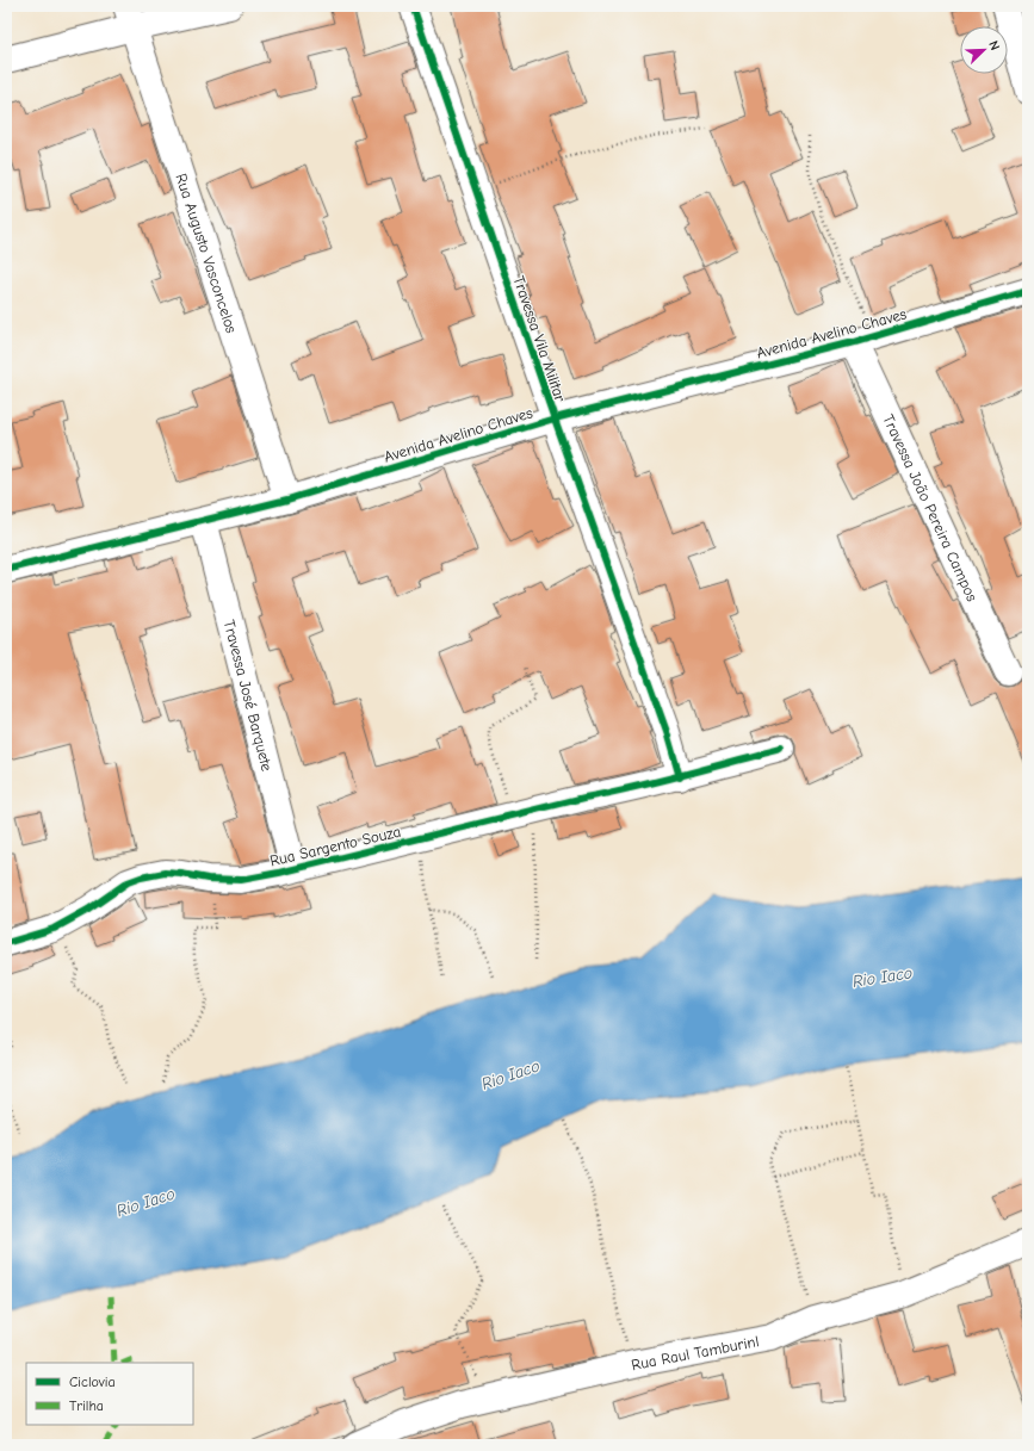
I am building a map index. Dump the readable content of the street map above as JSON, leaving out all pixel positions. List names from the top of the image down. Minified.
{"streets":{"street":["Rua Augusto Vasconcelos","Avenida Avelino Chaves","Travessa Vila Militar","Travessa João Pereira Campos","Travessa José Barquete","Rua Sargento Souza","Rua Raul Tamburinl"]},"crossings":[["Rua Augusto Vasconcelos","Avenida Avelino Chaves"],["Avenida Avelino Chaves","Travessa Vila Militar"],["Avenida Avelino Chaves","Travessa João Pereira Campos"],["Avenida Avelino Chaves","Travessa José Barquete"],["Travessa Vila Militar","Rua Sargento Souza"],["Travessa José Barquete","Rua Sargento Souza"]],"water":["Rio Iaco"],"legend":["Ciclovia","Trilha"],"north":"top right"}
